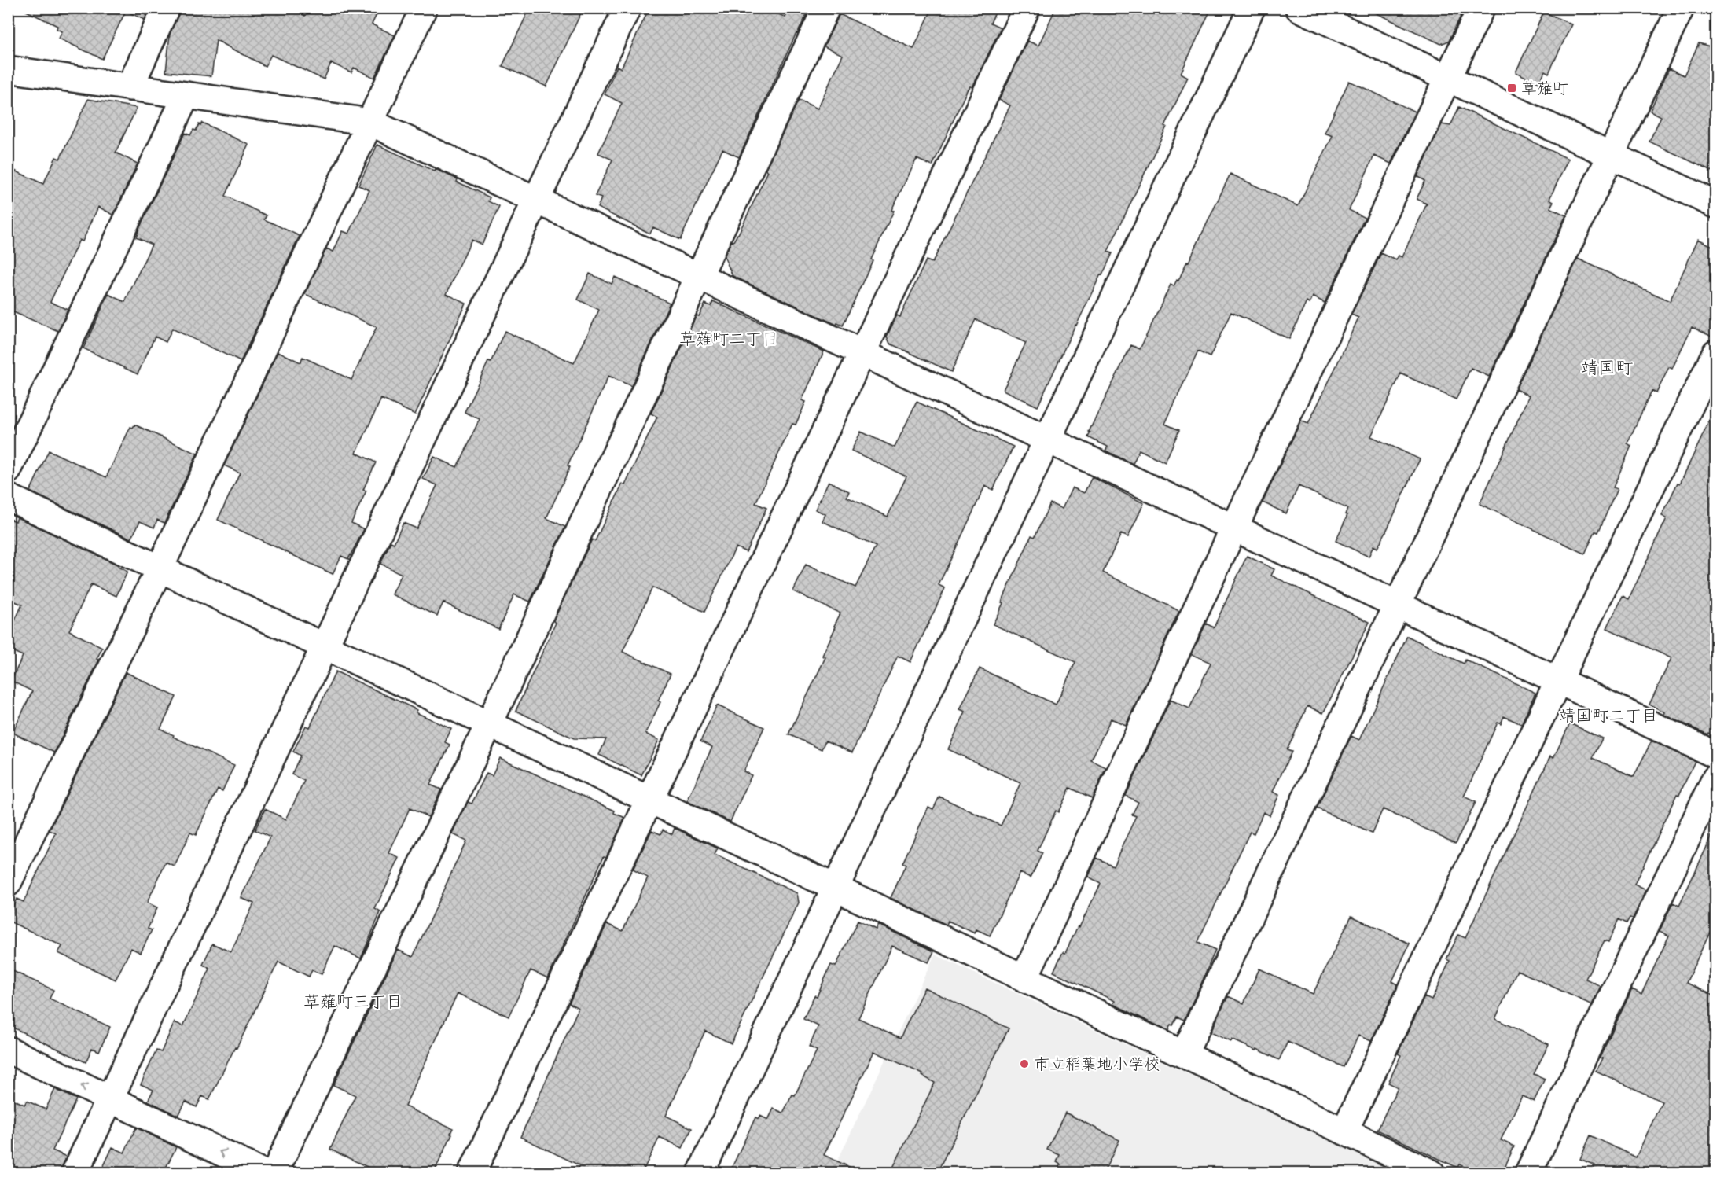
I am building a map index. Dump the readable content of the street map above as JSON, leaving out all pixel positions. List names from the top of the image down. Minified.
{"districts":["草薙町二丁目","靖国町","靖国町二丁目","草薙町三丁目"],"places":{"transit":["草薙町"],"other":["市立稲葉地小学校"]}}
